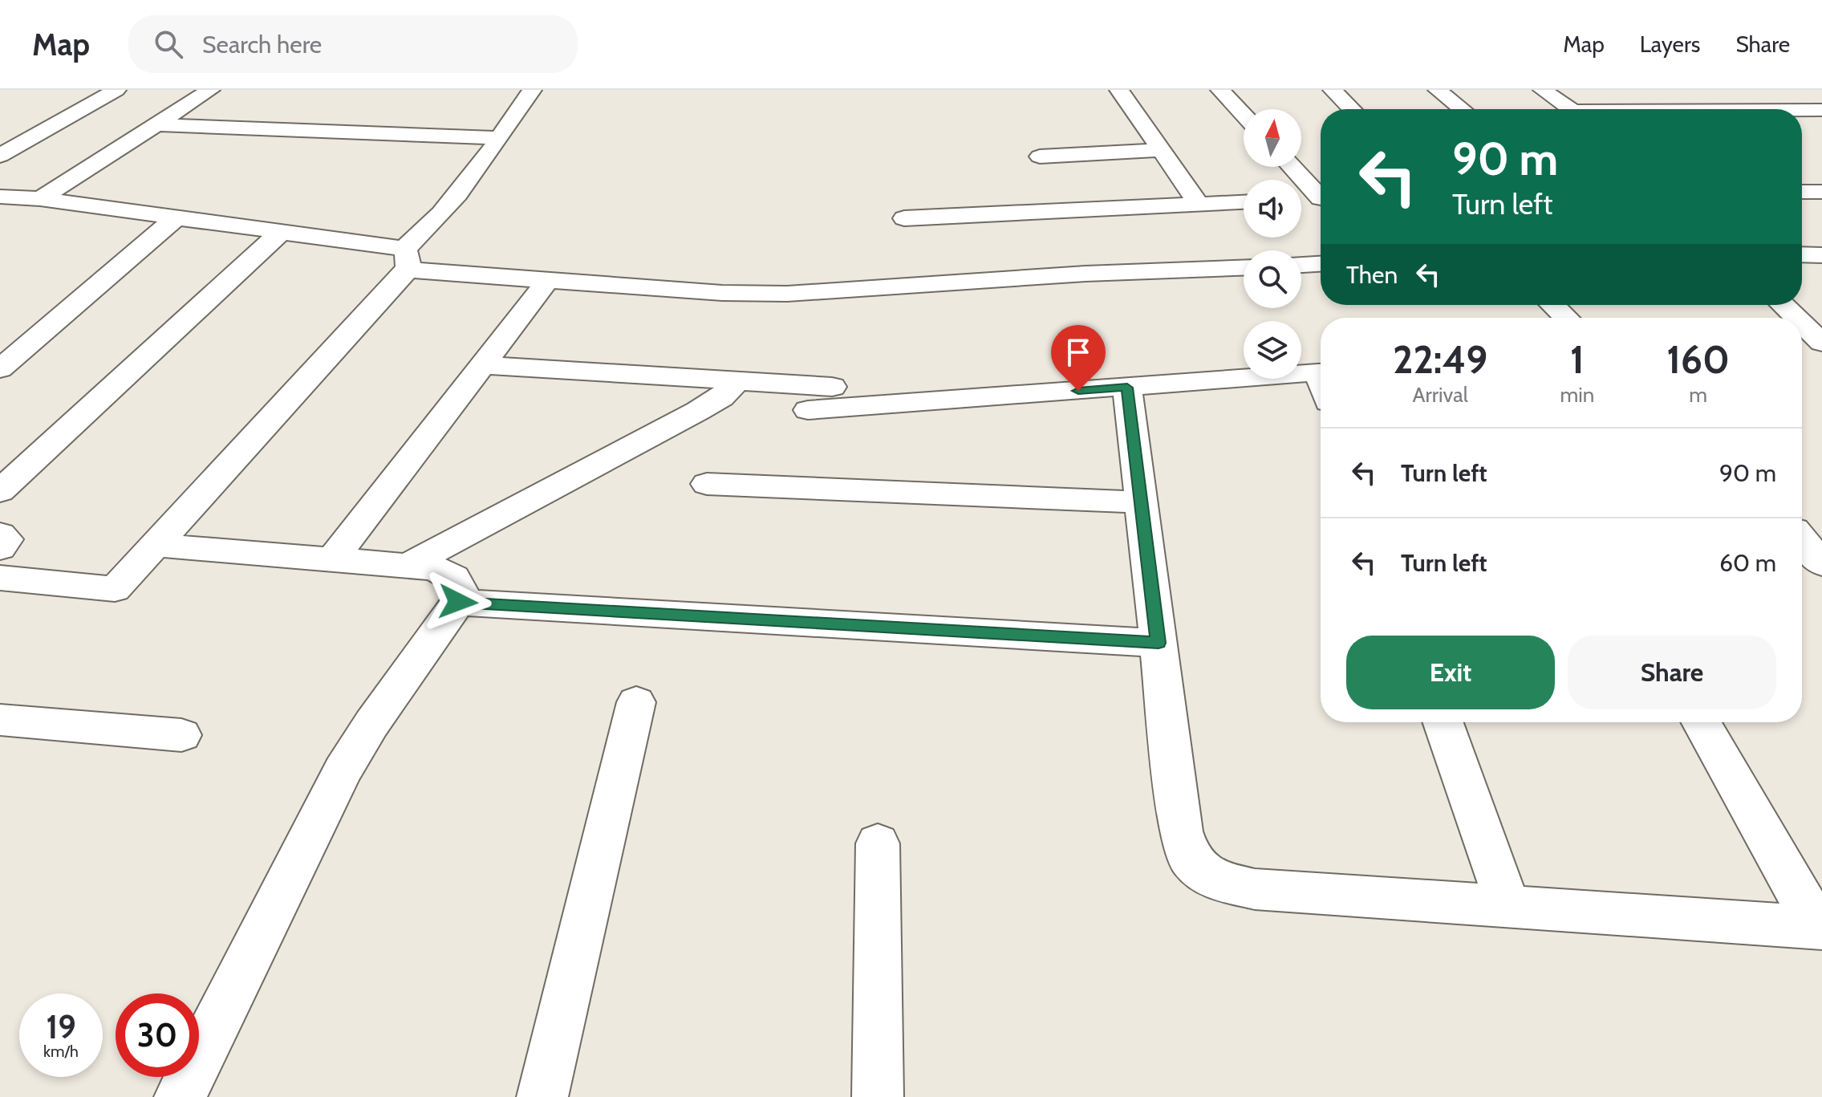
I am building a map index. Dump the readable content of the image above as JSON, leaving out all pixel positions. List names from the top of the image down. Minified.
{"north":"top","page":{"header":"Map","search":"Search here","nav":["Map","Layers","Share"],"turn":["90 m","Turn left"],"then":"Then","eta":["22:49","Arrival","1","min","160","m"],"list":[{"name":"Turn left","value":"90 m"},{"name":"Turn left","value":"60 m"}],"buttons":["Exit","Share"],"speed":"19 km/h","limit":"30"}}
